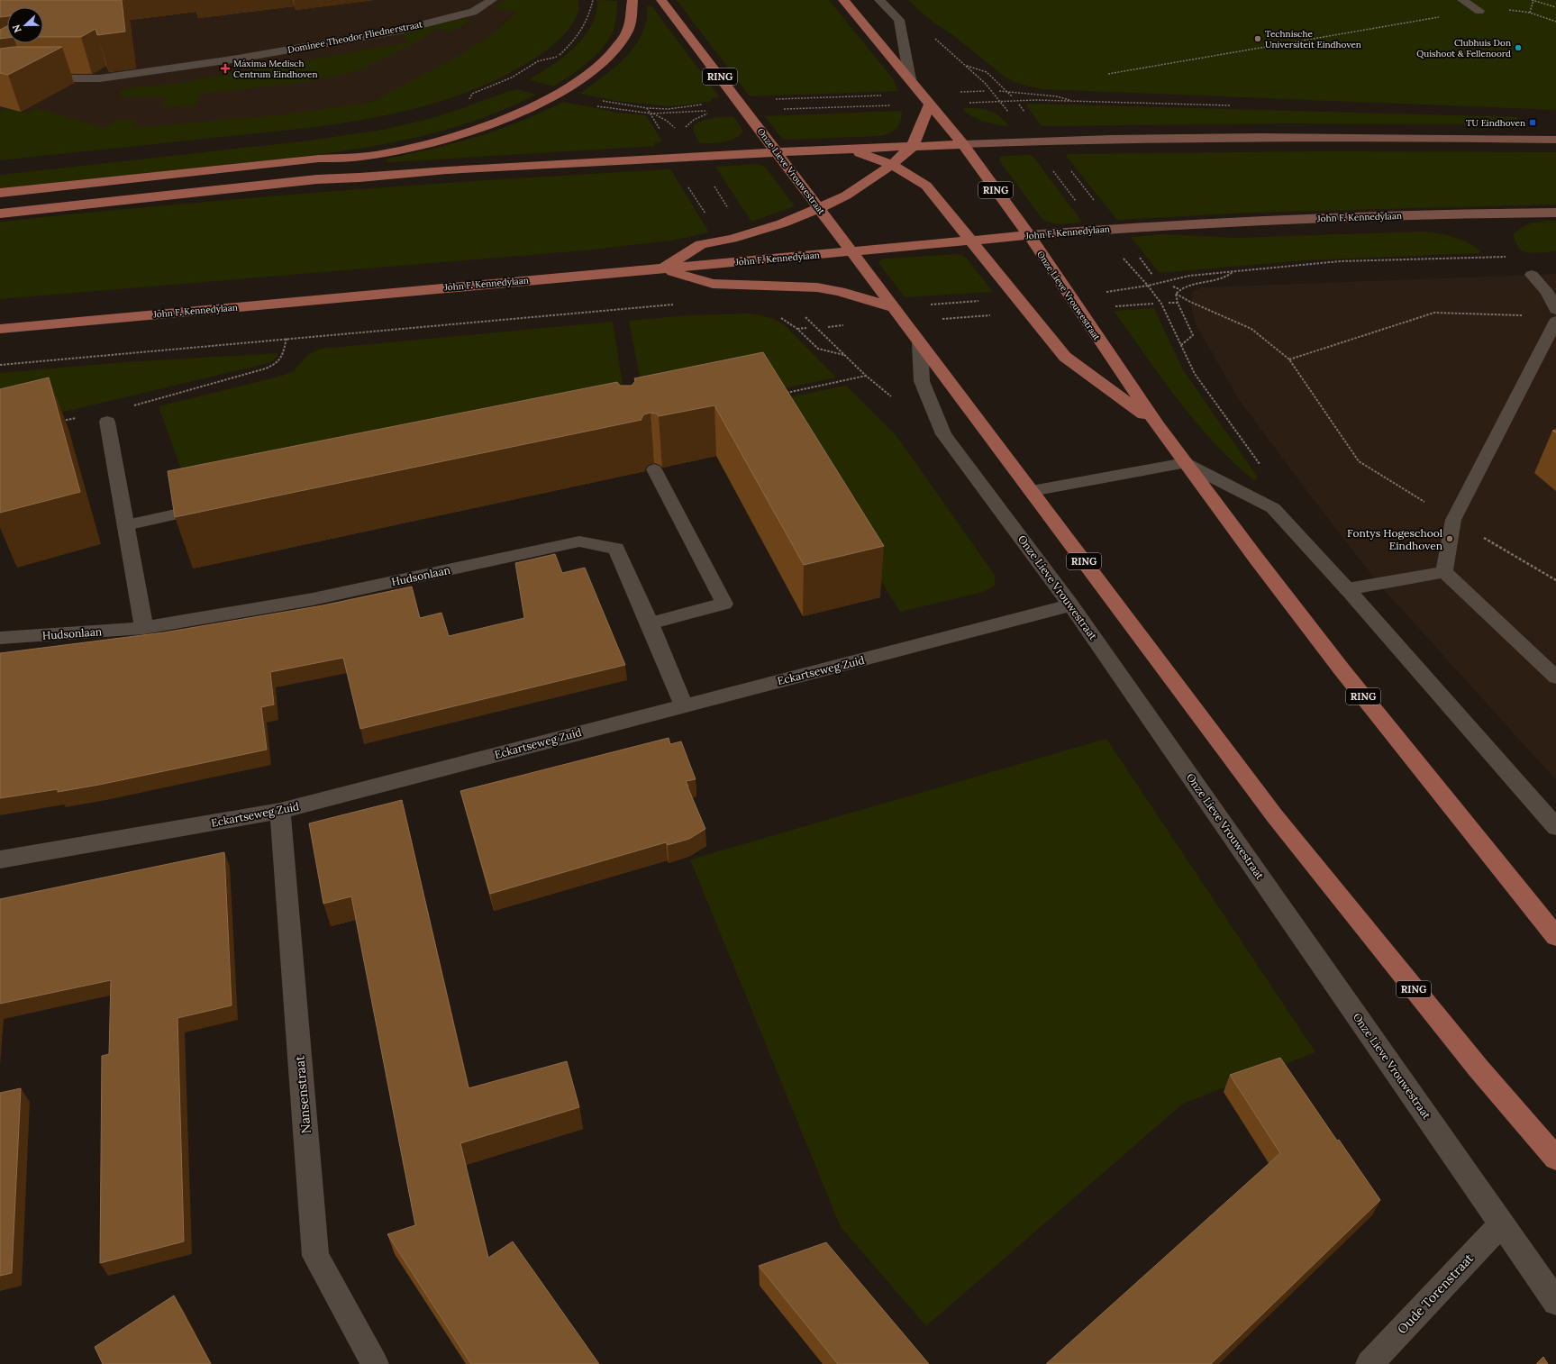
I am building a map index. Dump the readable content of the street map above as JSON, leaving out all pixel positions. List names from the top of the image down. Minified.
{"streets":{"main road":["RING","Onze Lieve Vrouwestraat","John F. Kennedylaan"],"street":["Hudsonlaan","Eckartseweg Zuid","Nansenstraat","Oude Torenstraat"],"lane":["Dominee Theodor Fliednerstraat"]},"crossings":[["Onze Lieve Vrouwestraat","John F. Kennedylaan"],["Onze Lieve Vrouwestraat","Eckartseweg Zuid"],["Onze Lieve Vrouwestraat","Oude Torenstraat"],["Hudsonlaan","Eckartseweg Zuid"],["Eckartseweg Zuid","Nansenstraat"]],"places":{"other":["Technische Universiteit Eindhoven","Clubhuis Don Quishoot & Fellenoord","Fontys Hogeschool Eindhoven"],"health":["Máxima Medisch Centrum Eindhoven"],"transit":["TU Eindhoven"]},"north":"left"}
